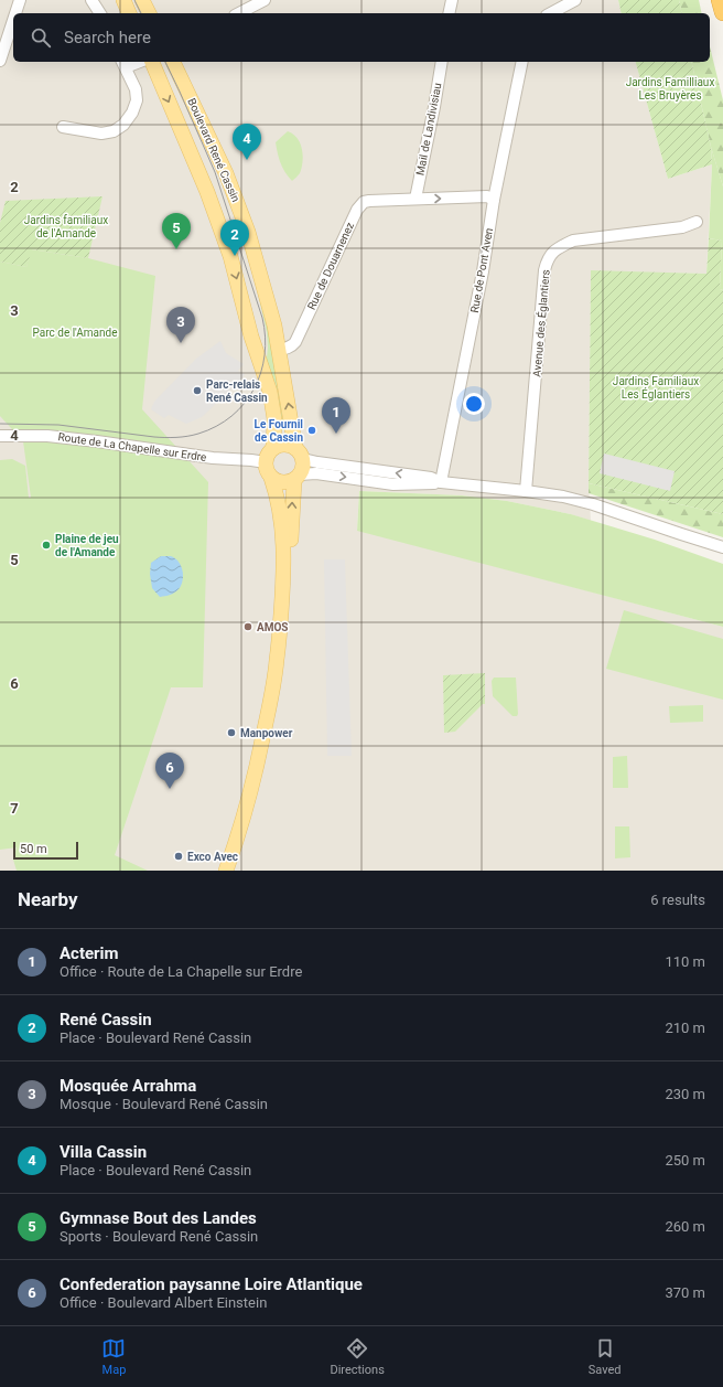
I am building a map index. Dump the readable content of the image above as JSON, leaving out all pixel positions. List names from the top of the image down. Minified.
{"streets":{"main road":["Boulevard René Cassin"],"street":["Mail de Landivisiau","Rue de Douarnenez","Rue de Pont Aven","Avenue des Églantiers","Route de La Chapelle sur Erdre"]},"crossings":[["Mail de Landivisiau","Rue de Douarnenez"],["Boulevard René Cassin","Rue de Douarnenez"],["Boulevard René Cassin","Route de La Chapelle sur Erdre"],["Rue de Douarnenez","Rue de Pont Aven"]],"parks":["Jardins Familliaux Les Bruyères","Jardins familiaux de l'Amande","Parc de l'Amande","Jardins Familiaux Les Églantiers"],"places":["Parc-relais René Cassin","Le Fournil de Cassin","Plaine de jeu de l'Amande","AMOS","Manpower","Exco Avec"],"scale_bar":"50 m","page":{"search":"Search here","pins":["4","5","2","3","1","6"],"scale":"50 m","heading":["Nearby","6 results"],"list":[{"mark":"1","name":"Acterim","note":"Office · Route de La Chapelle sur Erdre","value":"110 m"},{"mark":"2","name":"René Cassin","note":"Place · Boulevard René Cassin","value":"210 m"},{"mark":"3","name":"Mosquée Arrahma","note":"Mosque · Boulevard René Cassin","value":"230 m"},{"mark":"4","name":"Villa Cassin","note":"Place · Boulevard René Cassin","value":"250 m"},{"mark":"5","name":"Gymnase Bout des Landes","note":"Sports · Boulevard René Cassin","value":"260 m"},{"mark":"6","name":"Confederation paysanne Loire Atlantique","note":"Office · Boulevard Albert Einstein","value":"370 m"}],"nav":["Map","Directions","Saved"]},"grid":{"rows":["2","3","4","5","6","7"]}}
